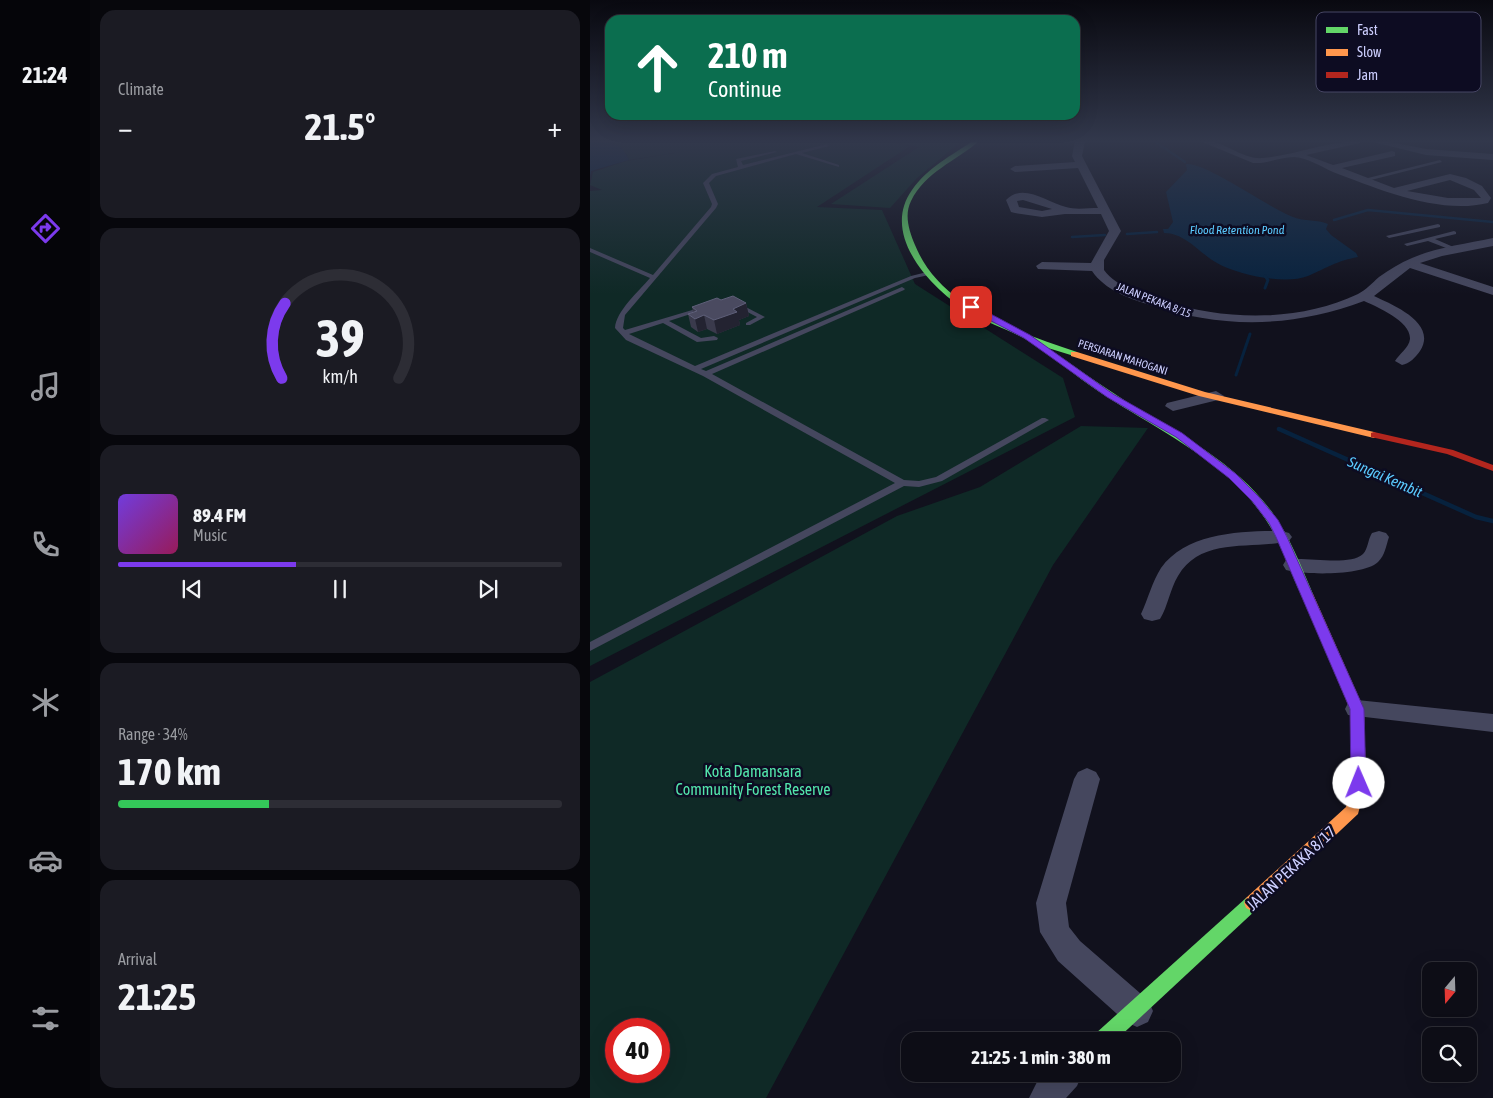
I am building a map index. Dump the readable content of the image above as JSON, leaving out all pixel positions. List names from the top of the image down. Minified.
{"streets":{"main road":["PERSIARAN MAHOGANI","JALAN PEKAKA 8/17"],"street":["JALAN PEKAKA 8/15"]},"crossings":[["PERSIARAN MAHOGANI","JALAN PEKAKA 8/17"]],"water":["Flood Retention Pond","Sungai Kembit"],"parks":["Kota Damansara Community Forest Reserve"],"legend":["Fast","Slow","Jam"],"north":"bottom","page":{"tabs":"21:24","tile":["Climate",["Range · 34%","170 km"],["Arrival","21:25"]],"turn":["210 m","Continue"],"heat":["−","21.5°","+"],"song":["89.4 FM","Music"],"limit":"40","trip":"21:25 · 1 min · 380 m","gauge":["39","km/h"]}}
